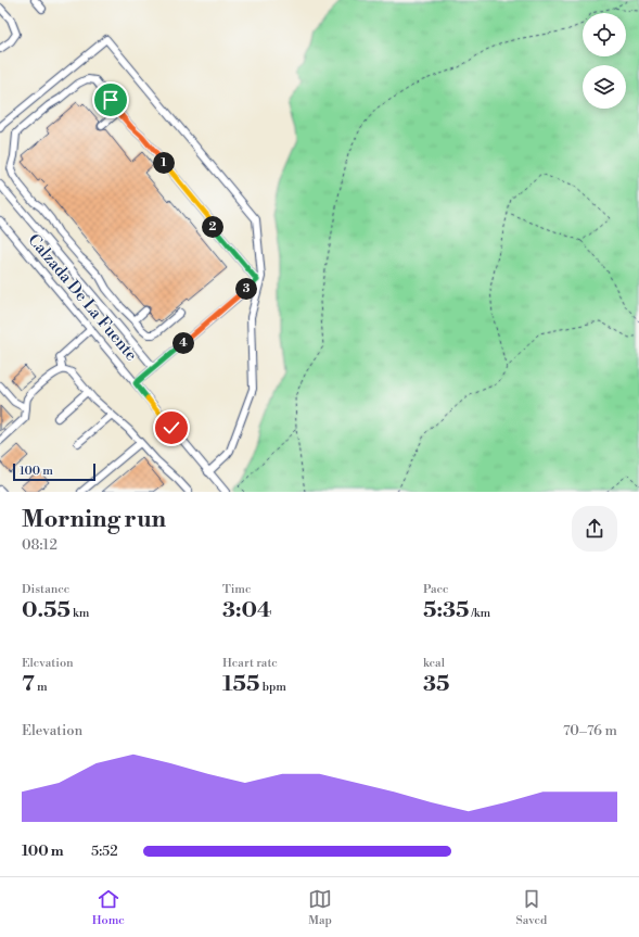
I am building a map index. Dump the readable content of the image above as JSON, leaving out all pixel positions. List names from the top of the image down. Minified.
{"streets":{"street":["Calzada De La Fuente"]},"scale_bar":"100 m","page":{"pins":["1","2","3","4"],"scale":"100 m","heading":["Morning run","08:12"],"stats":[["Distance","0.55 km"],["Time","3:04"],["Pace","5:35 /km"],["Elevation","7 m"],["Heart rate","155 bpm"],["kcal","35"]],"chart":["Elevation","70–76 m"],"list":[{"name":"100 m","note":"5:52"}],"tabs":["Home","Map","Saved"]}}
